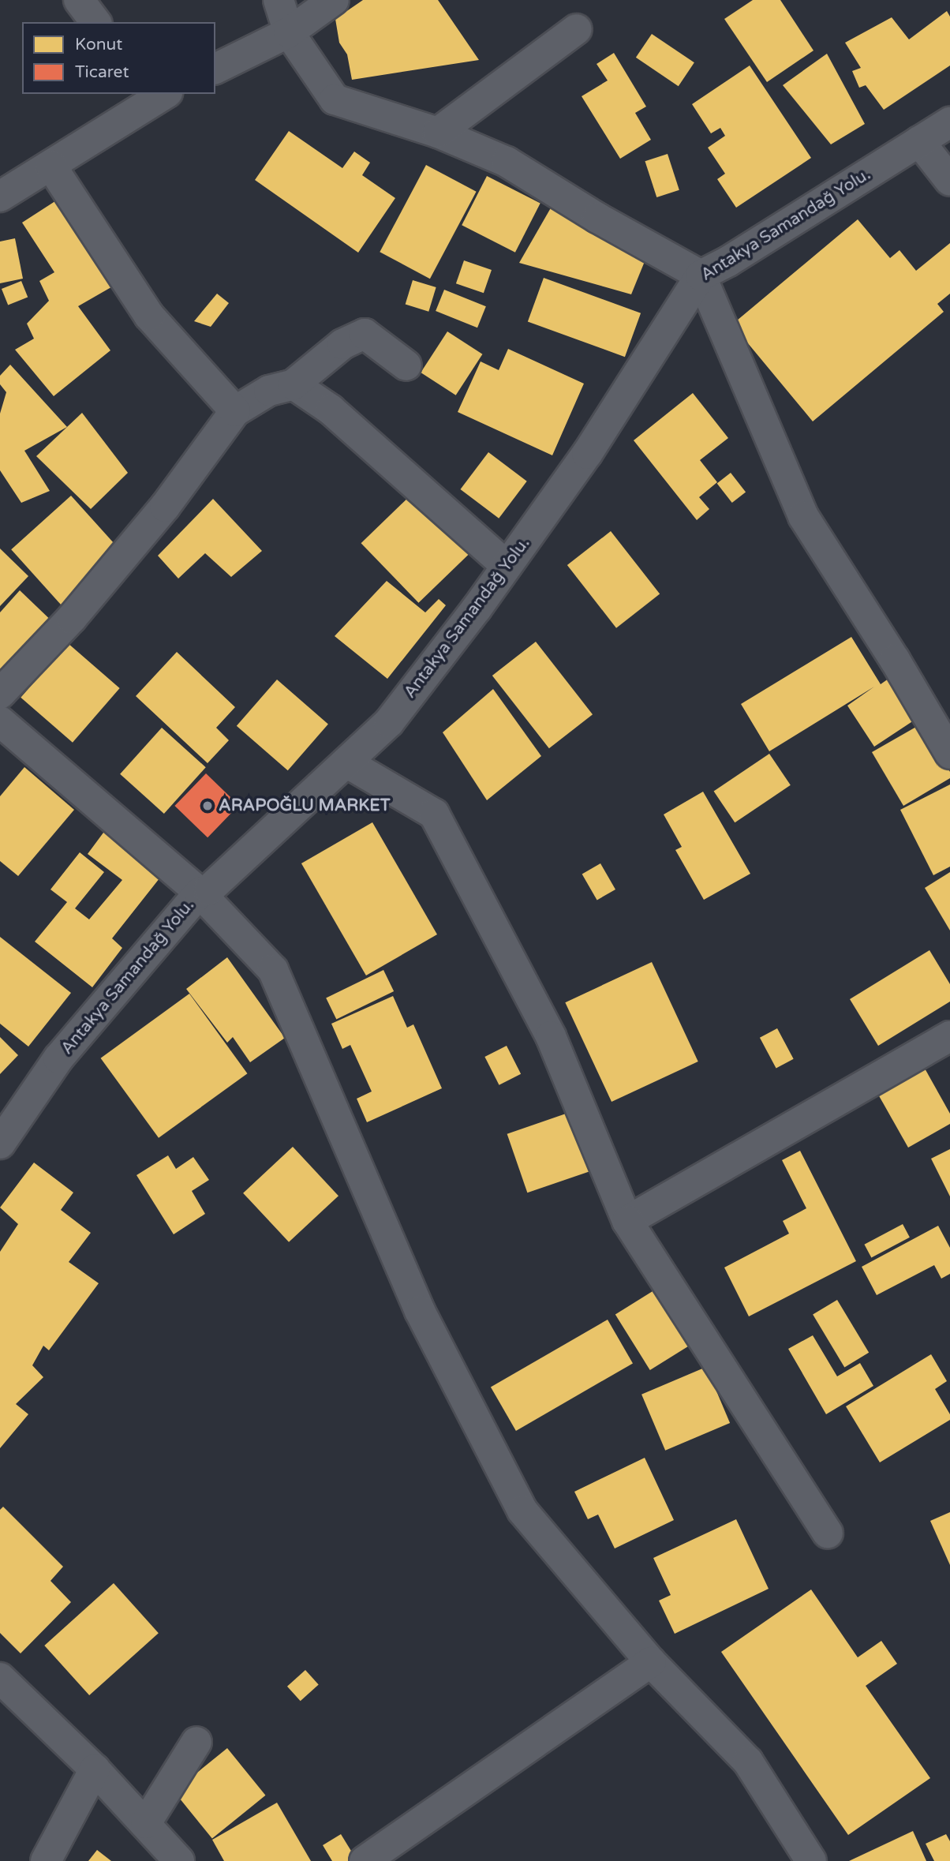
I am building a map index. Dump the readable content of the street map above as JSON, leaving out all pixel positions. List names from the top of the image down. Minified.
{"streets":{"street":["Antakya Samandağ Yolu."]},"places":["ARAPOĞLU MARKET"],"legend":["Konut","Ticaret"]}
